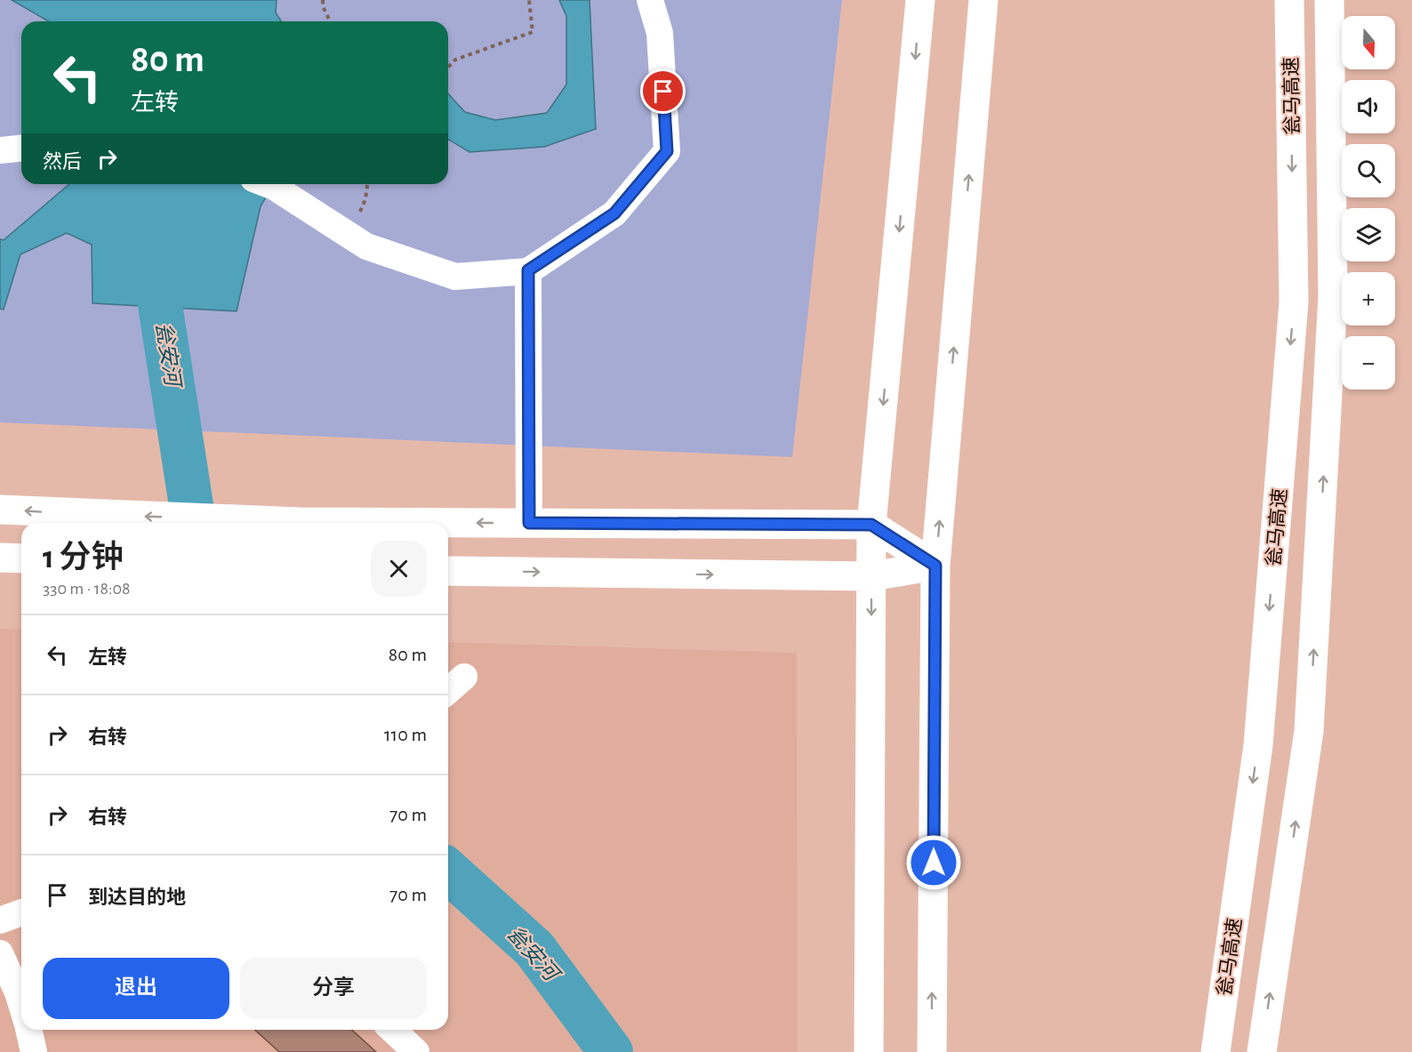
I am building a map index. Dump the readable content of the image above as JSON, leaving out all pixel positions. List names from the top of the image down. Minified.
{"streets":{"main road":["瓮马高速"]},"water":["瓮安河"],"north":"bottom","page":{"map_buttons":["+","−"],"turn":["80 m","左转"],"then":"然后","heading":["1 分钟","330 m · 18:08"],"list":[{"name":"左转","value":"80 m"},{"name":"右转","value":"110 m"},{"name":"右转","value":"70 m"},{"name":"到达目的地","value":"70 m"}],"buttons":["退出","分享"]}}
